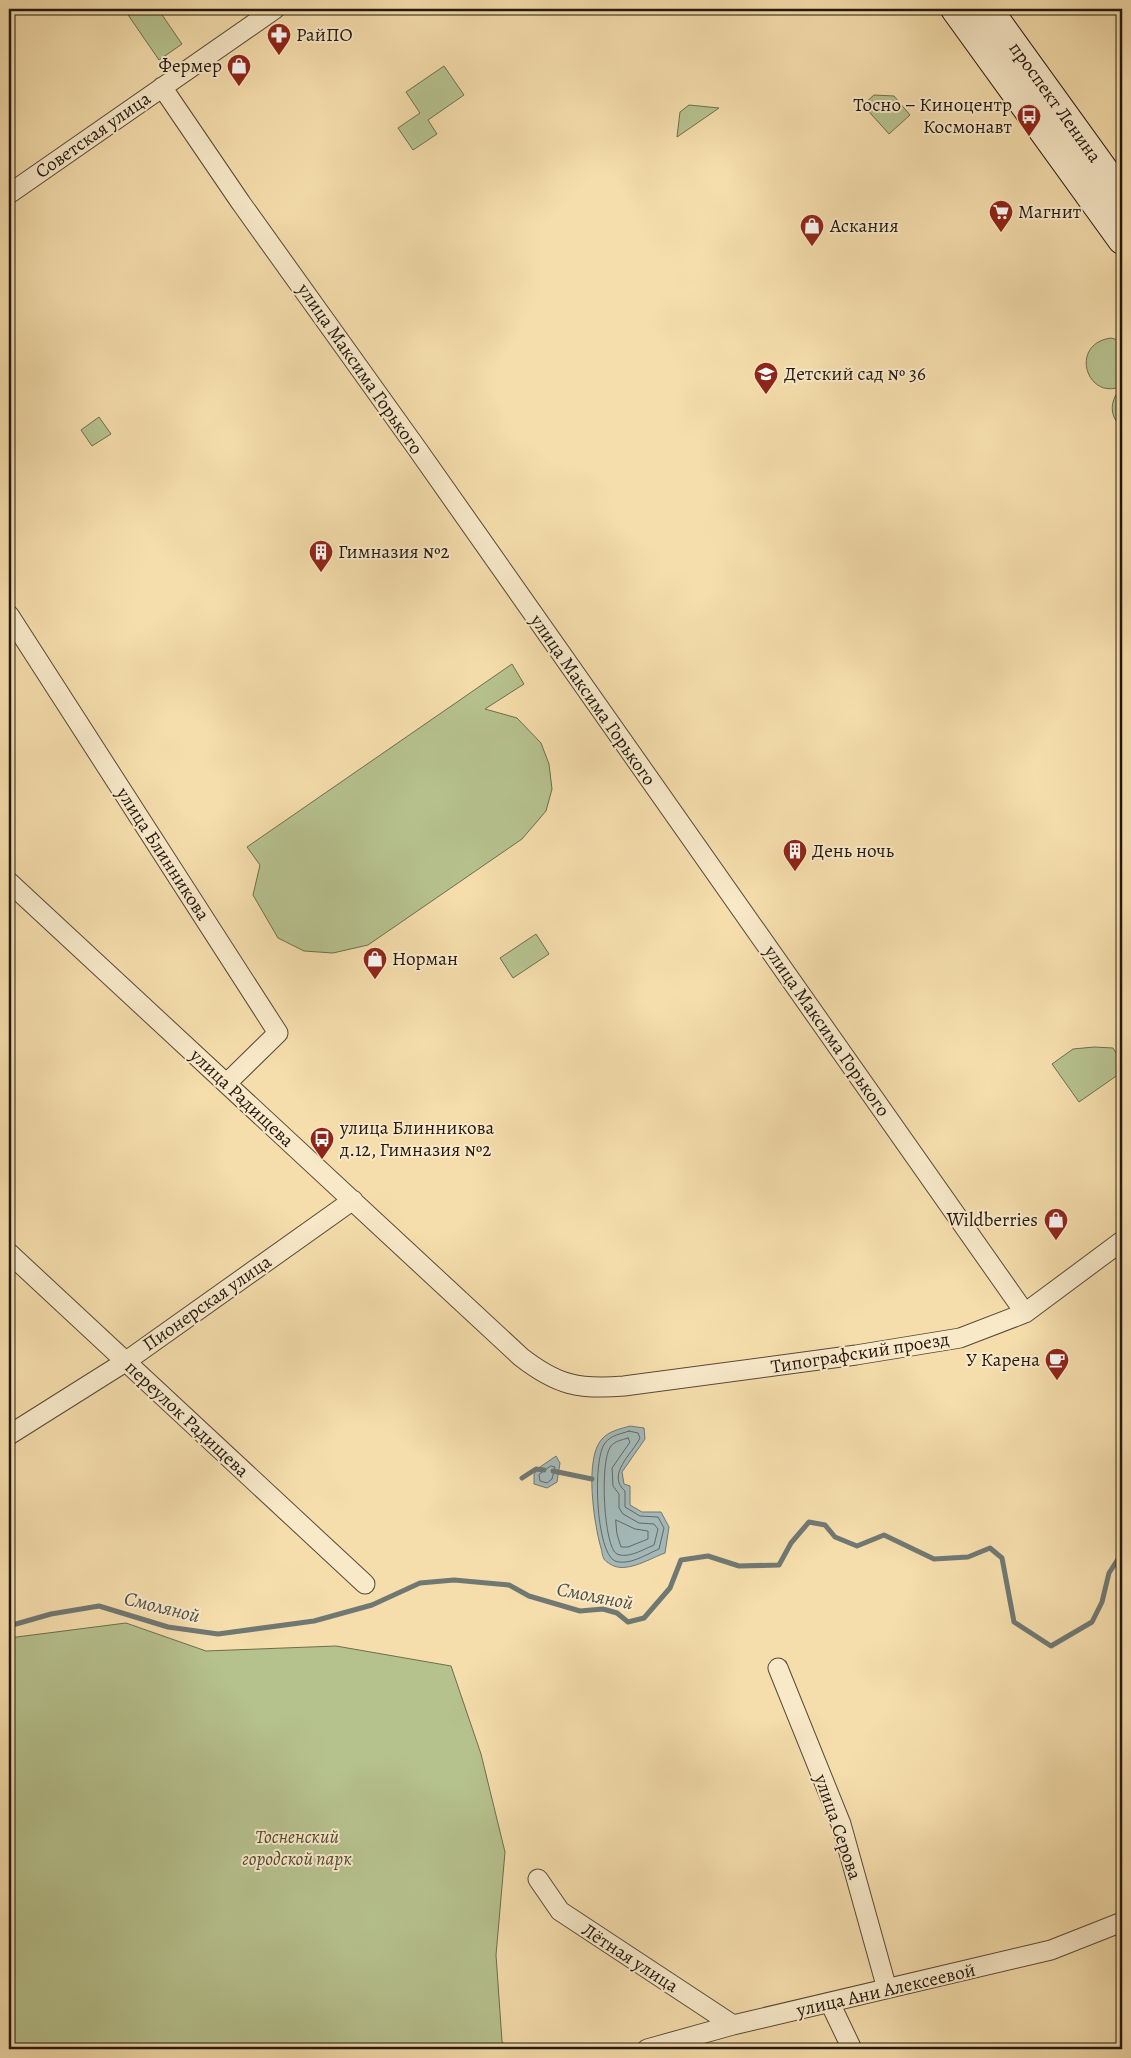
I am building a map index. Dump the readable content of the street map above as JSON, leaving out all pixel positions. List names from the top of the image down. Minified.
{"streets":{"main road":["проспект Ленина"],"street":["Советская улица","улица Максима Горького","улица Блинникова","улица Радищева","Пионерская улица","Типографский проезд","переулок Радищева","улица Серова","Лётная улица","улица Ани Алексеевой"]},"crossings":[["Советская улица","улица Максима Горького"],["улица Максима Горького","Типографский проезд"],["улица Блинникова","улица Радищева"],["улица Радищева","Пионерская улица"],["улица Радищева","Типографский проезд"],["Пионерская улица","переулок Радищева"],["улица Серова","улица Ани Алексеевой"],["Лётная улица","улица Ани Алексеевой"]],"water":["Смоляной"],"parks":["Тосненский городской парк"],"places":{"pharmacy":["РайПО"],"shop":["Фермер","Аскания","Норман","Wildberries"],"bus stop":["Тосно – Киноцентр Космонавт","улица Блинникова д.12, Гимназия №2"],"supermarket":["Магнит"],"school or university":["Детский сад № 36"],"building":["Гимназия №2","День ночь"],"cafe":["У Карена"]}}
